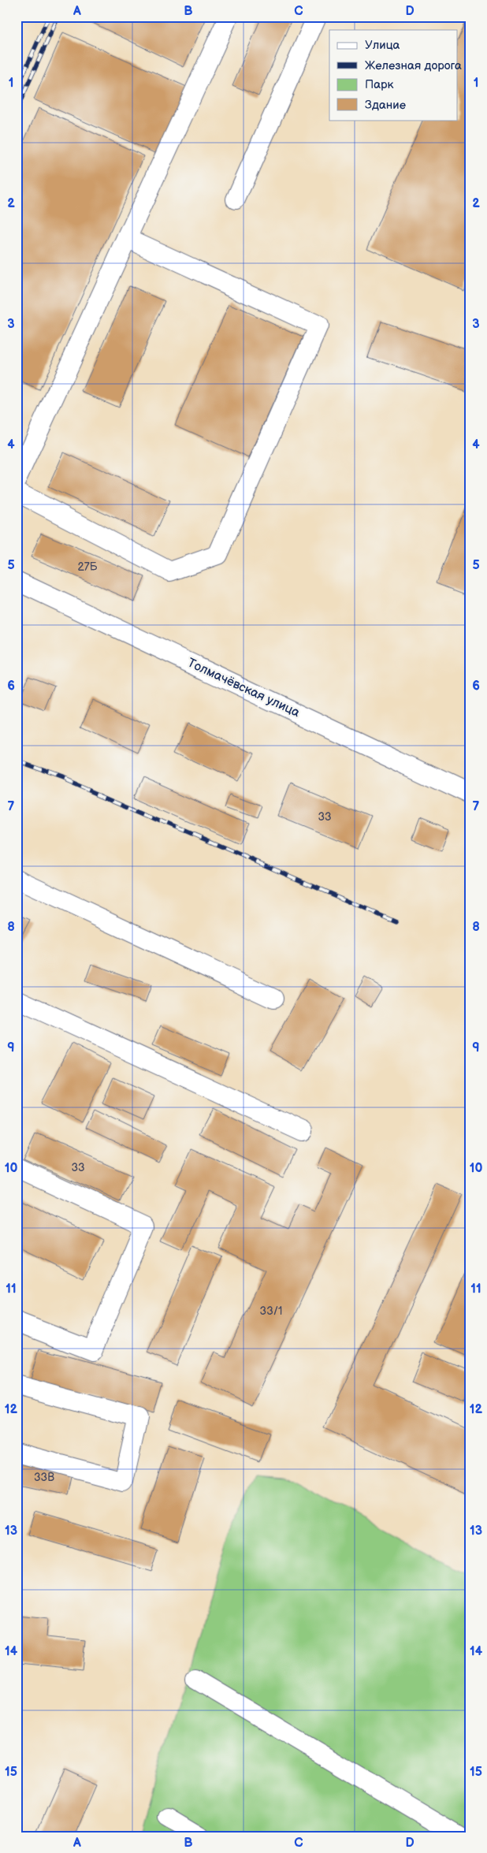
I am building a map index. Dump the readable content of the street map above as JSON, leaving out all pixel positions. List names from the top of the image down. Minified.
{"streets":{"street":["Толмачёвская улица"]},"house_numbers":["27Б","33","33","33/1","33В"],"legend":["Улица","Железная дорога","Парк","Здание"],"grid":{"columns":["A","B","C","D"],"rows":["1","2","3","4","5","6","7","8","9","10","11","12","13","14","15"]}}
